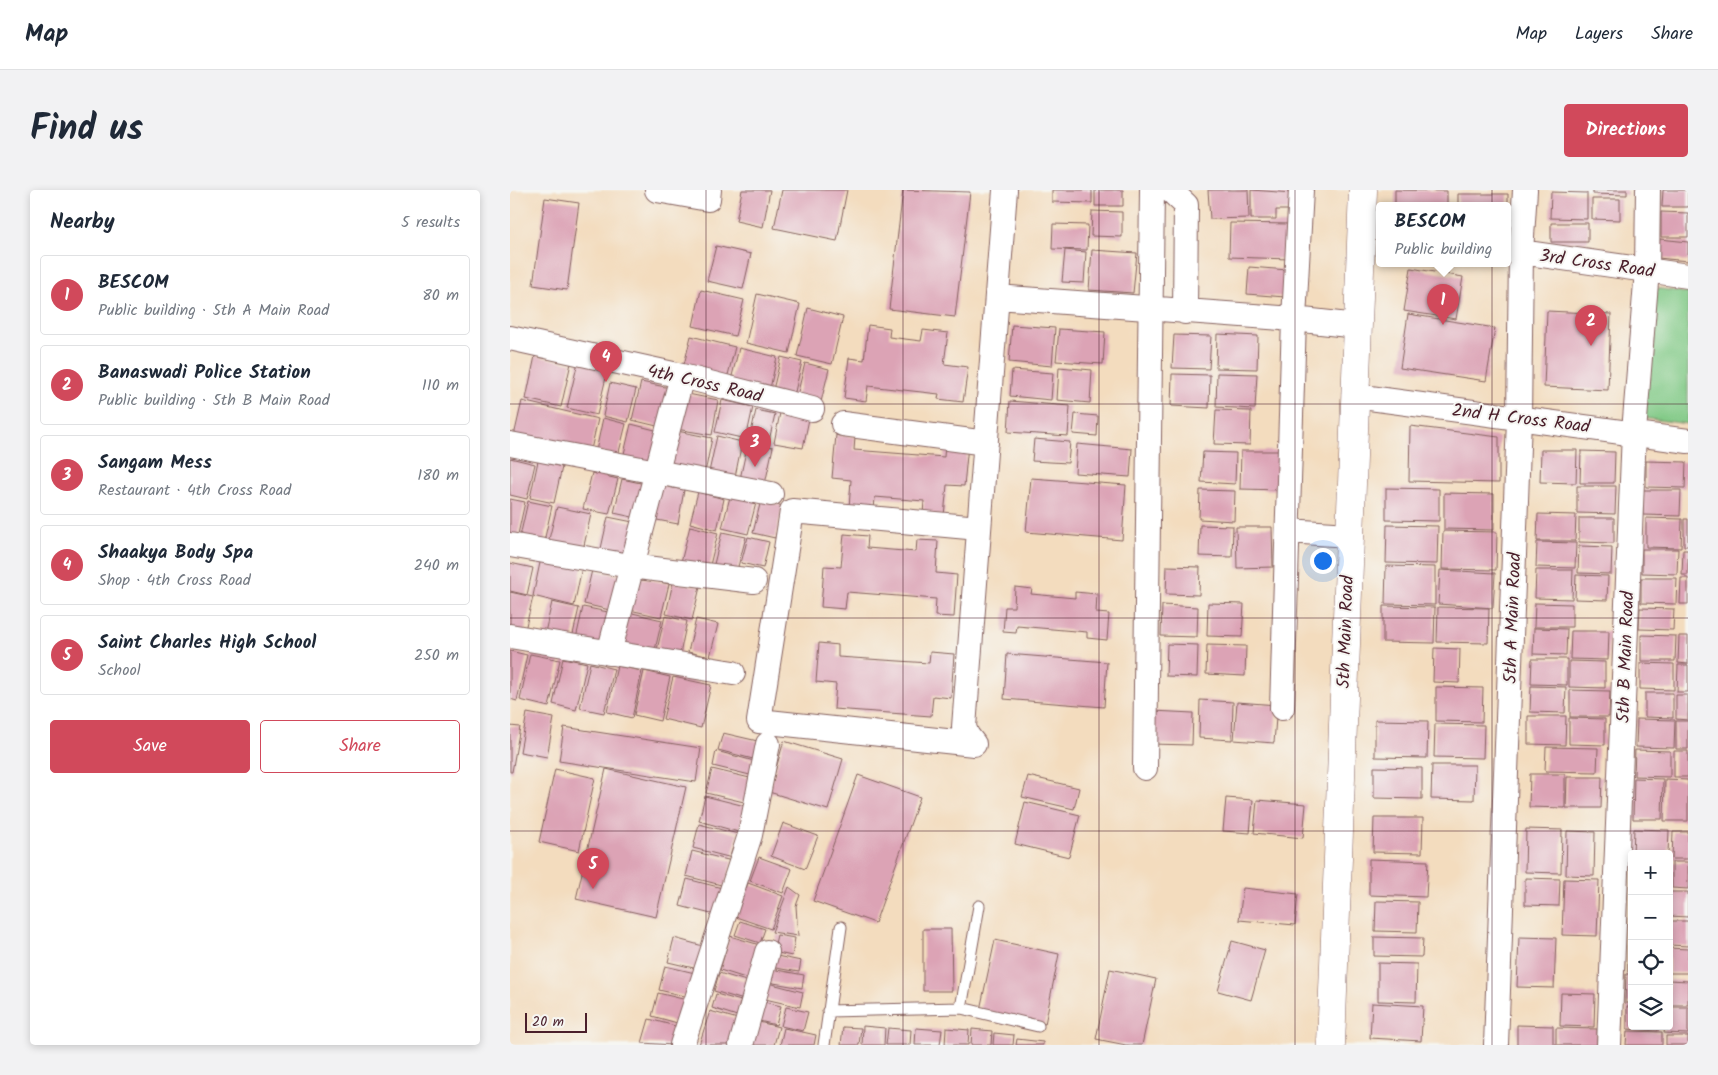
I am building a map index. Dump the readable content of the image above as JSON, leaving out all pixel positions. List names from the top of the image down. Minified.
{"streets":{"street":["3rd Cross Road","4th Cross Road","2nd H Cross Road","5th A Main Road","5th Main Road","5th B Main Road"]},"crossings":[["3rd Cross Road","5th A Main Road"],["3rd Cross Road","5th B Main Road"],["2nd H Cross Road","5th A Main Road"],["2nd H Cross Road","5th Main Road"],["2nd H Cross Road","5th B Main Road"]],"scale_bar":"20 m","page":{"header":"Map","nav":["Map","Layers","Share"],"title":"Find us","buttons":["Directions",["Save","Share"]],"heading":["Nearby","5 results"],"popup":["BESCOM","Public building"],"list":[{"mark":"1","name":"BESCOM","note":"Public building · 5th A Main Road","value":"80 m"},{"mark":"2","name":"Banaswadi Police Station","note":"Public building · 5th B Main Road","value":"110 m"},{"mark":"3","name":"Sangam Mess","note":"Restaurant · 4th Cross Road","value":"180 m"},{"mark":"4","name":"Shaakya Body Spa","note":"Shop · 4th Cross Road","value":"240 m"},{"mark":"5","name":"Saint Charles High School","note":"School","value":"250 m"}],"pins":["1","2","4","3","5"],"map_buttons":["+","−"],"scale":"20 m"}}
